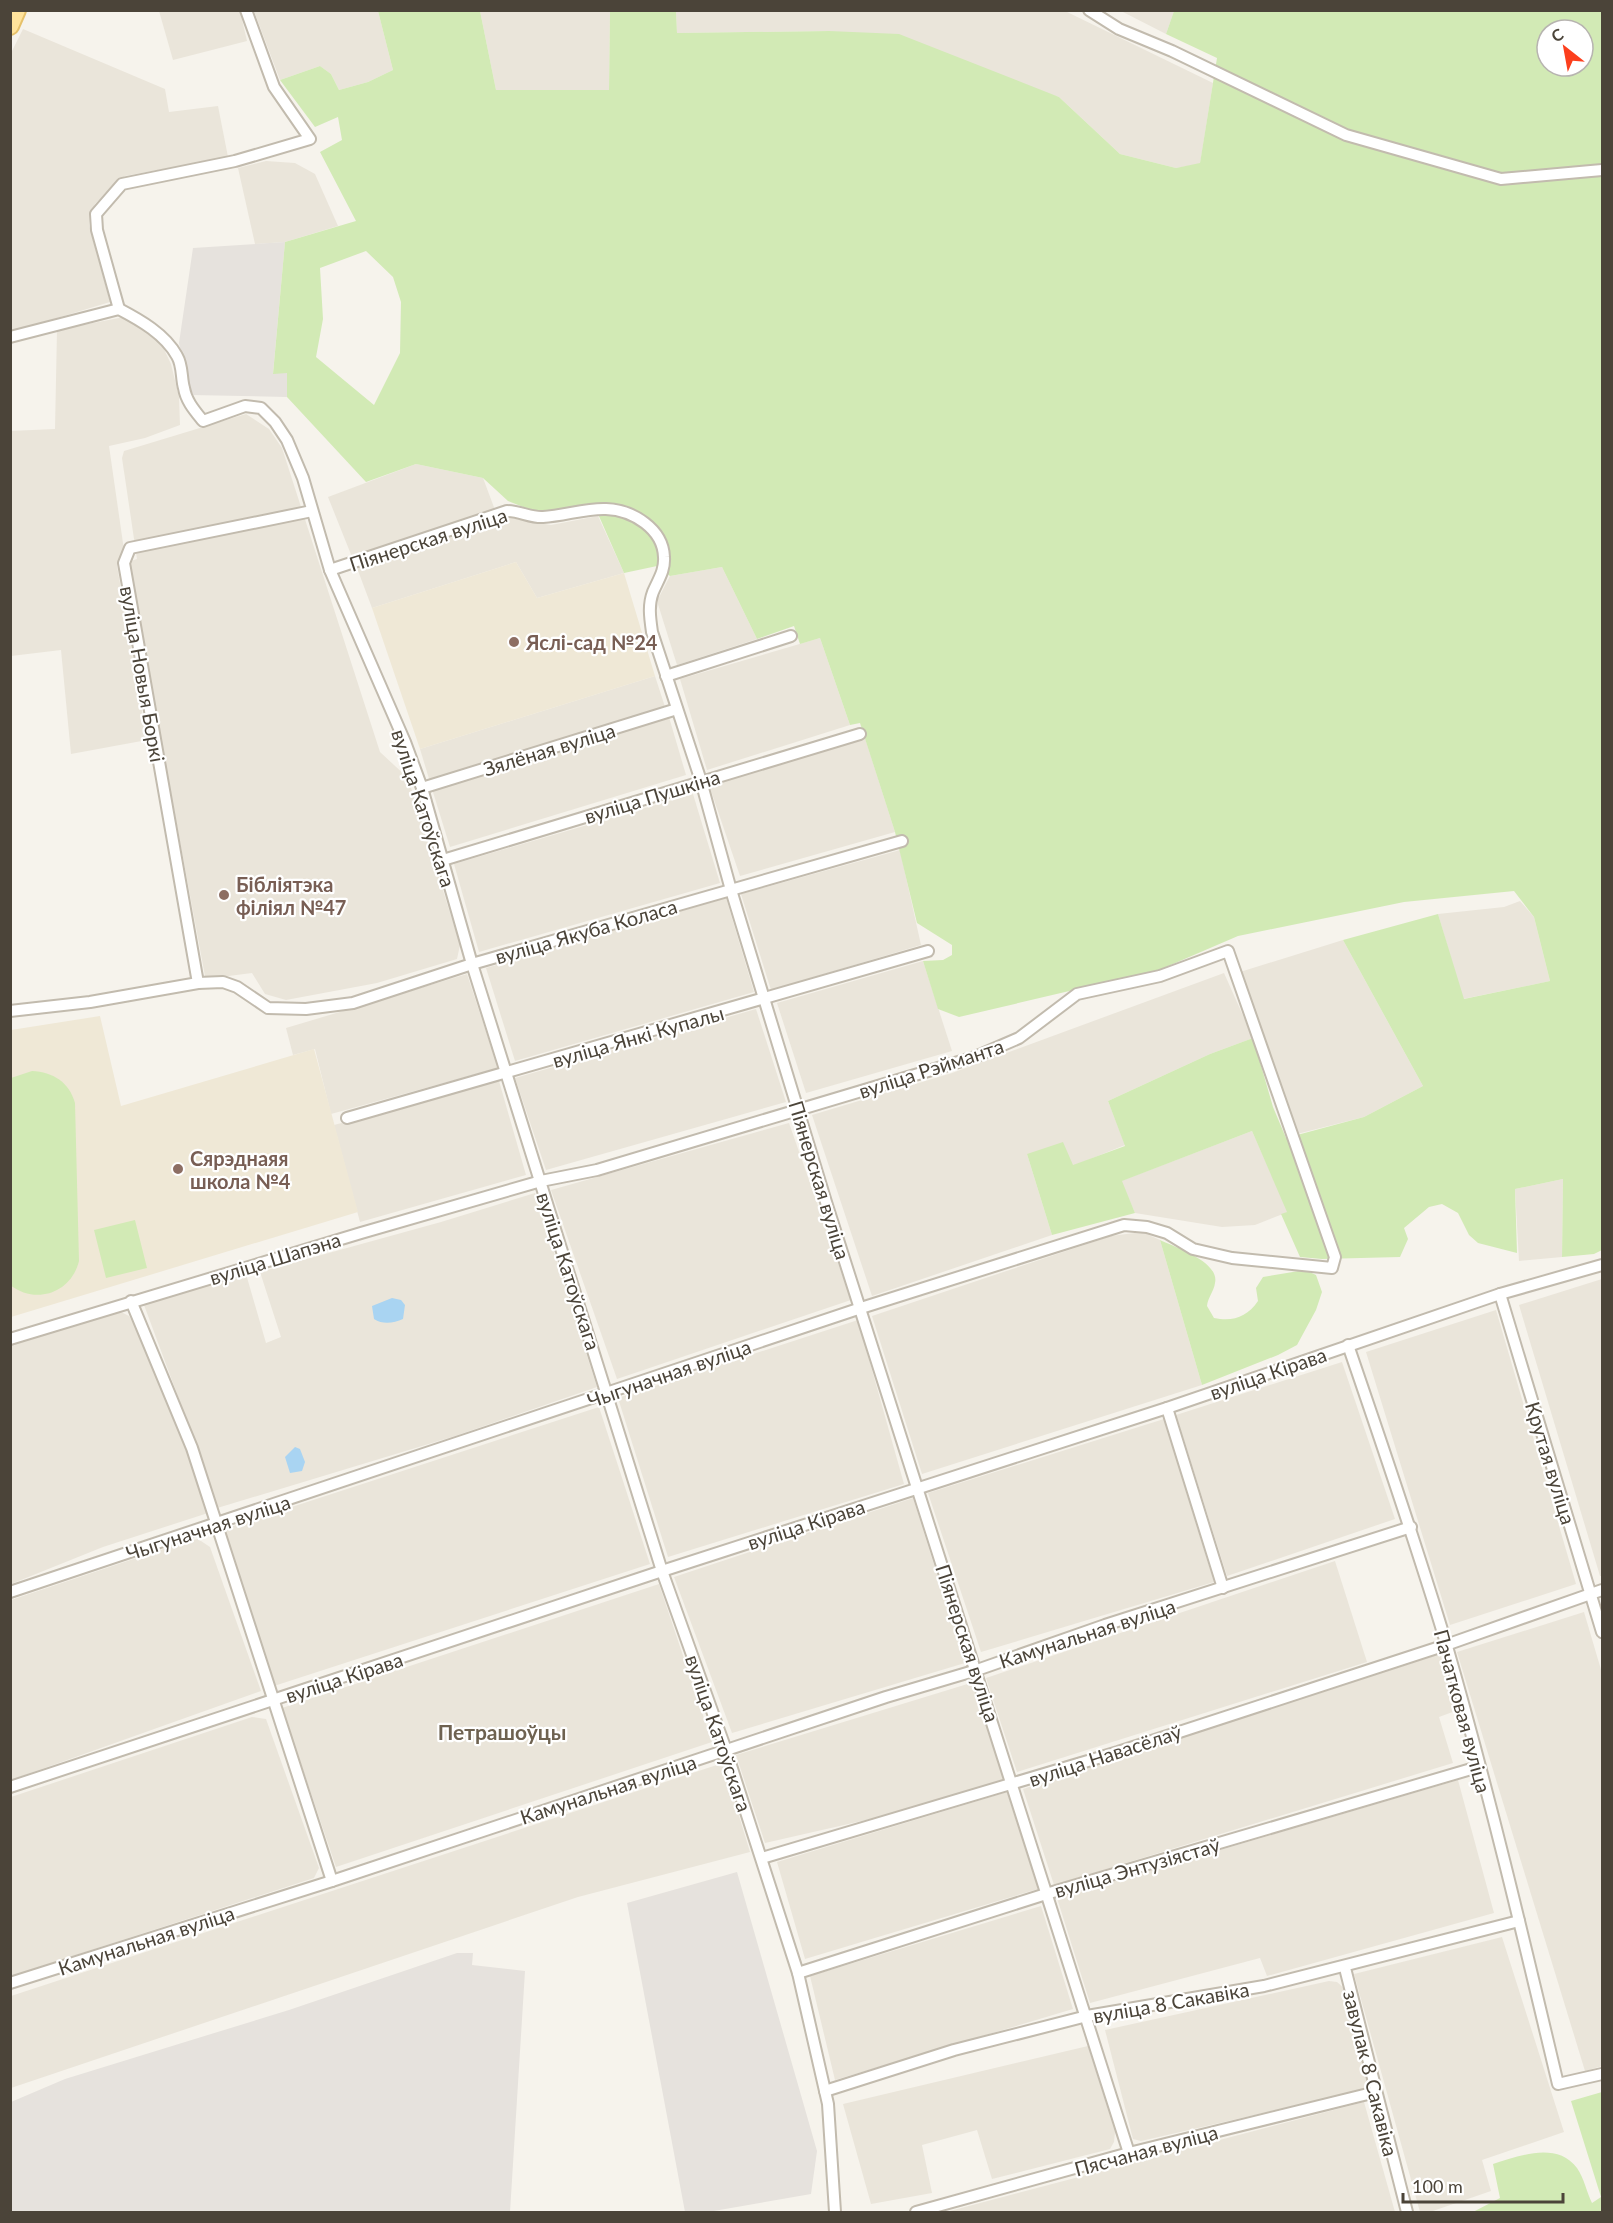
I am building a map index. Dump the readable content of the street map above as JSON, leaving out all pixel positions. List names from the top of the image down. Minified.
{"streets":{"street":["Піянерская вуліца","вуліца Новыя Боркі","Зялёная вуліца","вуліца Пушкіна","вуліца Катоўскага","вуліца Якуба Коласа","вуліца Янкі Купалы","вуліца Рэйманта","вуліца Шапэна","Чыгуначная вуліца","вуліца Кірава","Крутая вуліца","Камунальная вуліца","Пачатковая вуліца","вуліца Навасёлаў","вуліца Энтузіястаў","вуліца 8 Сакавіка","завулак 8 Сакавіка","Пясчаная вуліца"]},"crossings":[["Піянерская вуліца","Зялёная вуліца"],["Піянерская вуліца","вуліца Пушкіна"],["Піянерская вуліца","вуліца Катоўскага"],["Піянерская вуліца","вуліца Якуба Коласа"],["Піянерская вуліца","вуліца Янкі Купалы"],["Піянерская вуліца","вуліца Рэйманта"],["Піянерская вуліца","Чыгуначная вуліца"],["Піянерская вуліца","вуліца Кірава"],["Піянерская вуліца","Камунальная вуліца"],["Піянерская вуліца","вуліца Навасёлаў"],["Піянерская вуліца","вуліца Энтузіястаў"],["Піянерская вуліца","вуліца 8 Сакавіка"],["Піянерская вуліца","Пясчаная вуліца"],["вуліца Новыя Боркі","вуліца Катоўскага"],["вуліца Новыя Боркі","вуліца Якуба Коласа"],["Зялёная вуліца","вуліца Катоўскага"],["вуліца Пушкіна","вуліца Катоўскага"],["вуліца Катоўскага","вуліца Якуба Коласа"],["вуліца Катоўскага","вуліца Янкі Купалы"],["вуліца Катоўскага","вуліца Рэйманта"],["вуліца Катоўскага","вуліца Шапэна"],["вуліца Катоўскага","Чыгуначная вуліца"],["вуліца Катоўскага","вуліца Кірава"],["вуліца Катоўскага","Камунальная вуліца"],["вуліца Катоўскага","вуліца Навасёлаў"],["вуліца Катоўскага","вуліца Энтузіястаў"],["вуліца Катоўскага","вуліца 8 Сакавіка"],["вуліца Рэйманта","вуліца Шапэна"],["вуліца Рэйманта","Чыгуначная вуліца"],["вуліца Кірава","Крутая вуліца"],["вуліца Кірава","Пачатковая вуліца"],["Крутая вуліца","вуліца Навасёлаў"],["Камунальная вуліца","Пачатковая вуліца"],["Пачатковая вуліца","вуліца Навасёлаў"],["Пачатковая вуліца","вуліца Энтузіястаў"],["Пачатковая вуліца","вуліца 8 Сакавіка"],["вуліца 8 Сакавіка","завулак 8 Сакавіка"],["завулак 8 Сакавіка","Пясчаная вуліца"]],"districts":["Петрашоўцы"],"places":["Яслі-сад №24","Бібліятэка філіял №47","Сярэднаяя школа №4"],"scale_bar":"100 m","north":"top left"}
